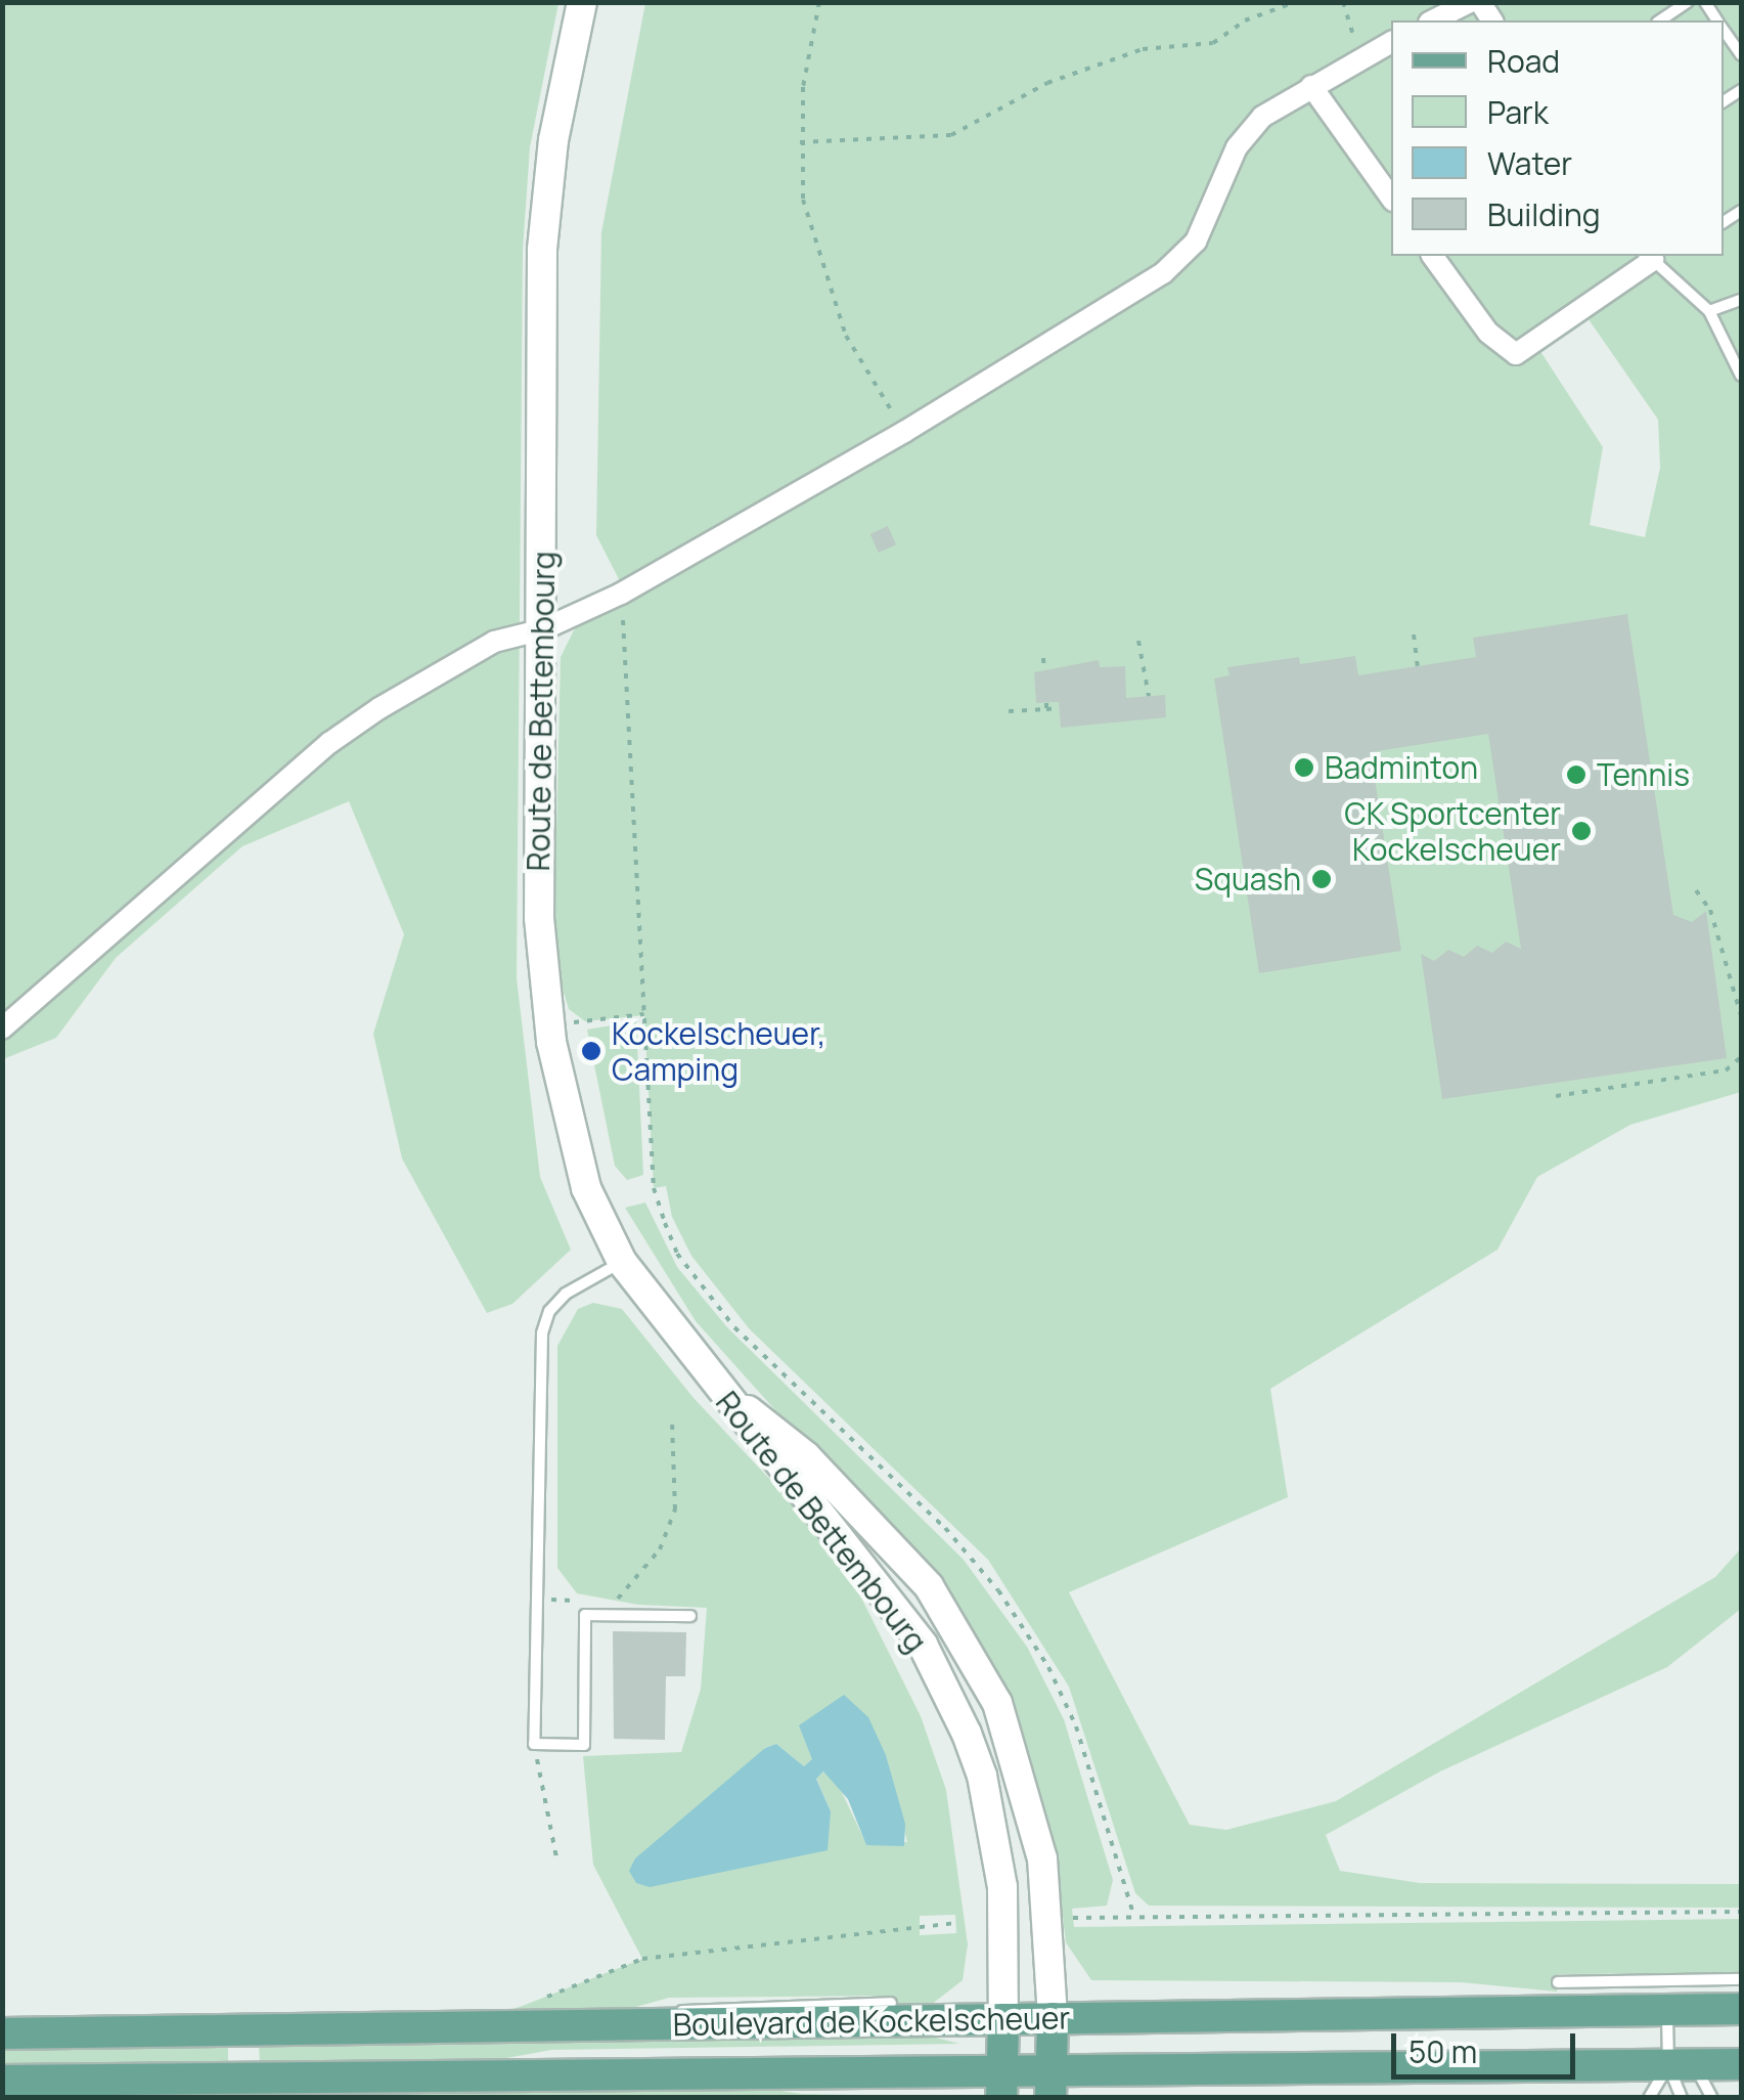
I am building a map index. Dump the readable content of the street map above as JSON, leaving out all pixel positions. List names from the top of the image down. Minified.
{"streets":{"main road":["Route de Bettembourg","Boulevard de Kockelscheuer"]},"crossings":[["Route de Bettembourg","Boulevard de Kockelscheuer"]],"places":["Badminton","Tennis","CK Sportcenter Kockelscheuer","Squash","Kockelscheuer, Camping"],"legend":["Road","Park","Water","Building"],"scale_bar":"50 m"}
